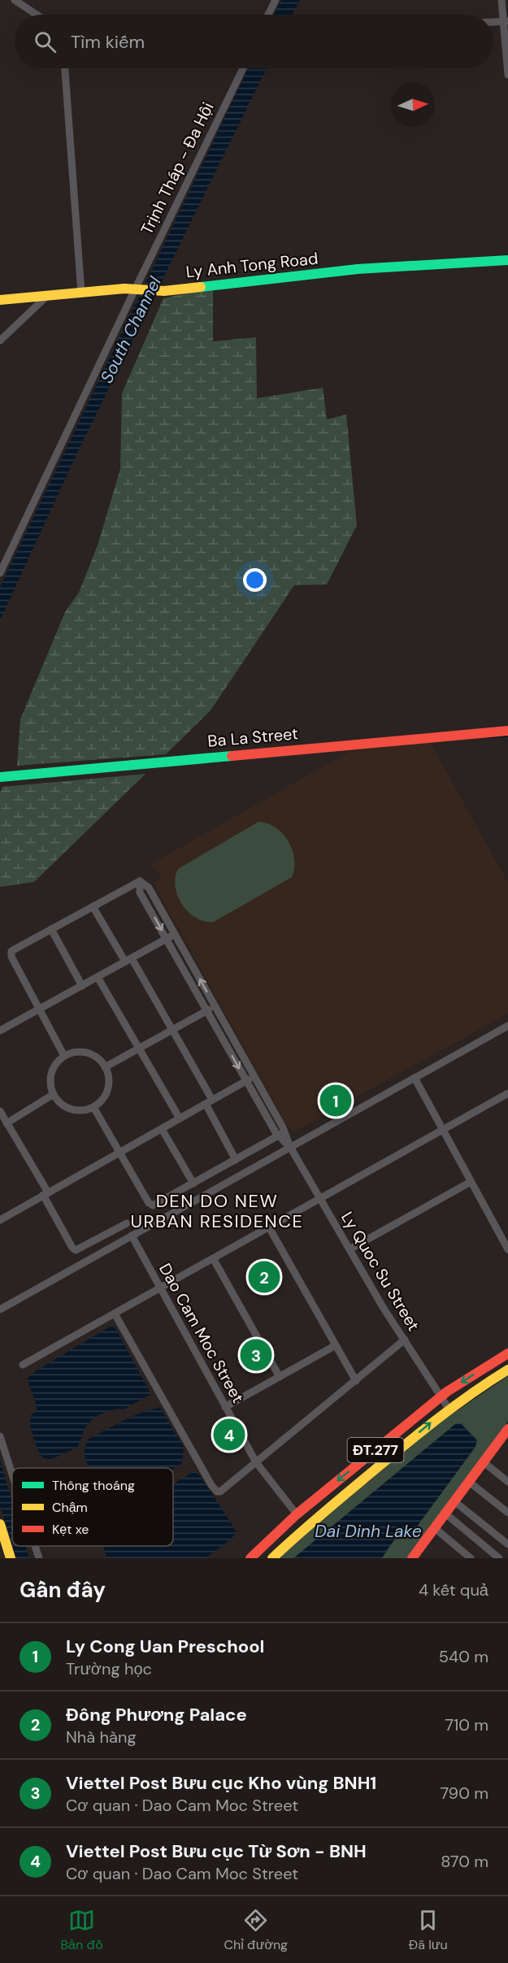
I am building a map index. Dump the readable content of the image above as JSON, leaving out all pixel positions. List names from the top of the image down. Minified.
{"streets":{"street":["Trịnh Tháp - Đa Hội","Ly Anh Tong Road","Ba La Street","Ly Quoc Su Street","Dao Cam Moc Street","ĐT.277"]},"crossings":[["Trịnh Tháp - Đa Hội","Ly Anh Tong Road"],["Ly Quoc Su Street","ĐT.277"],["Dao Cam Moc Street","ĐT.277"]],"districts":["DEN DO NEW URBAN RESIDENCE"],"water":["South Channel","Dai Dinh Lake"],"legend":["Thông thoáng","Chậm","Kẹt xe"],"north":"right","page":{"search":"Tìm kiếm","pins":["1","2","3","4"],"heading":["Gần đây","4 kết quả"],"list":[{"mark":"1","name":"Ly Cong Uan Preschool","note":"Trường học","value":"540 m"},{"mark":"2","name":"Đông Phương Palace","note":"Nhà hàng","value":"710 m"},{"mark":"3","name":"Viettel Post Bưu cục Kho vùng BNH1","note":"Cơ quan · Dao Cam Moc Street","value":"790 m"},{"mark":"4","name":"Viettel Post Bưu cục Từ Sơn - BNH","note":"Cơ quan · Dao Cam Moc Street","value":"870 m"}],"nav":["Bản đồ","Chỉ đường","Đã lưu"]}}
